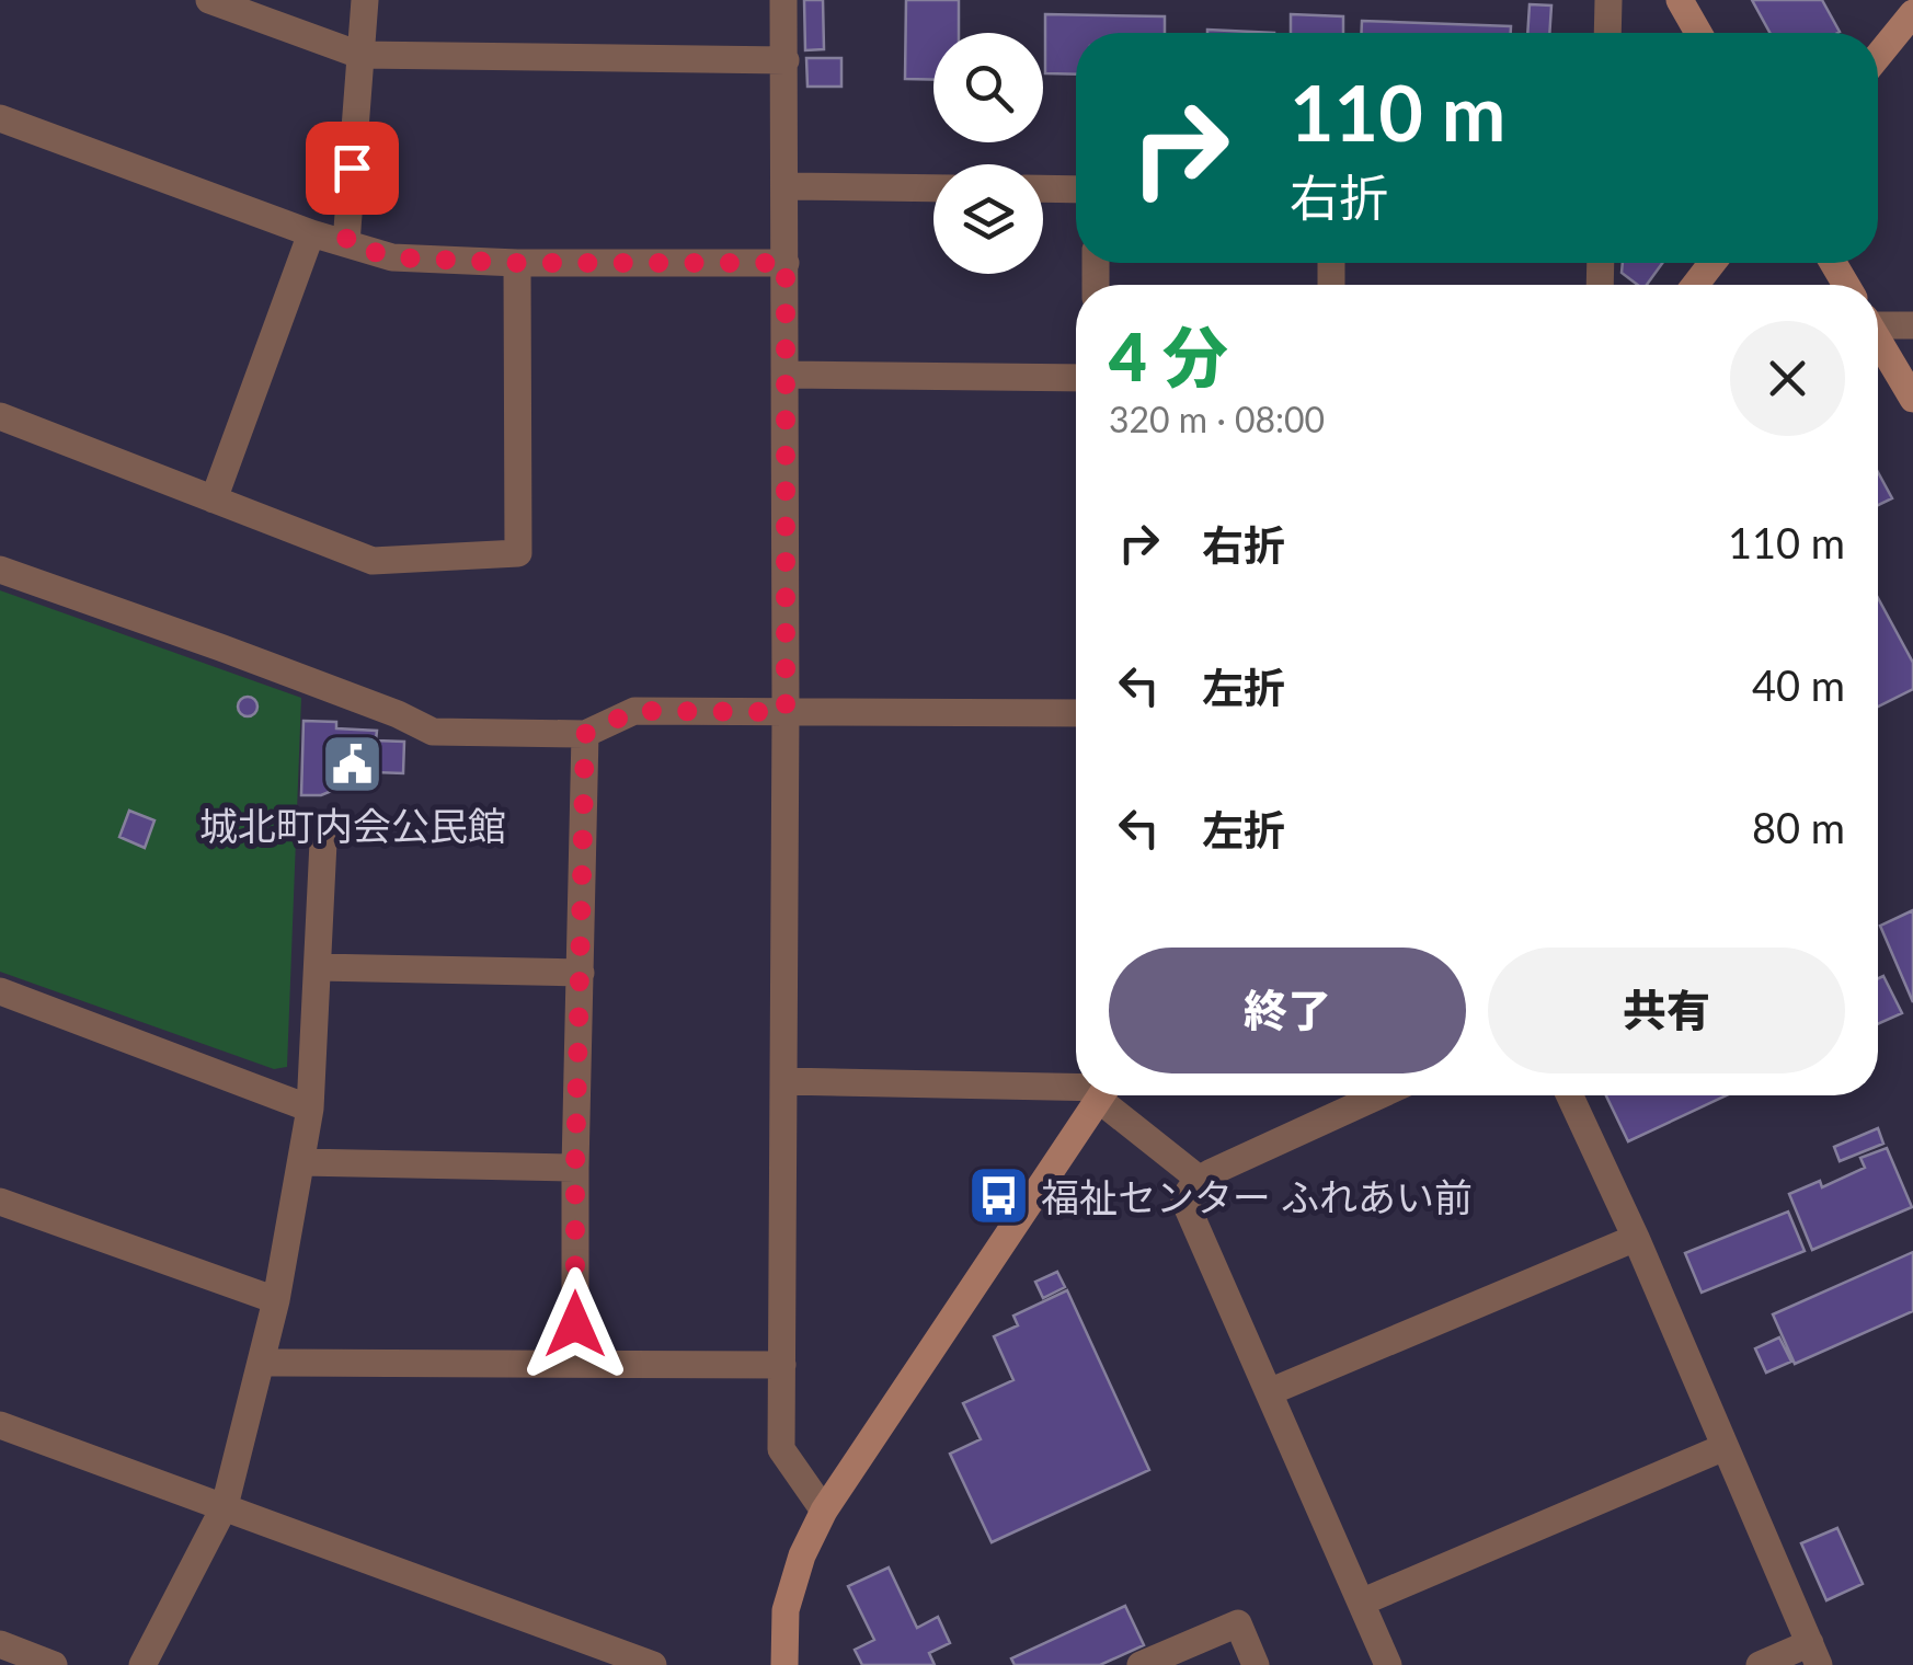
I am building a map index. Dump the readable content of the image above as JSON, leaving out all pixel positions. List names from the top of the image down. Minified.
{"places":{"public building":["城北町内会公民館"],"bus stop":["福祉センター ふれあい前"]},"page":{"turn":["110 m","右折"],"heading":["4 分","320 m · 08:00"],"list":[{"name":"右折","value":"110 m"},{"name":"左折","value":"40 m"},{"name":"左折","value":"80 m"}],"buttons":["終了","共有"]}}
